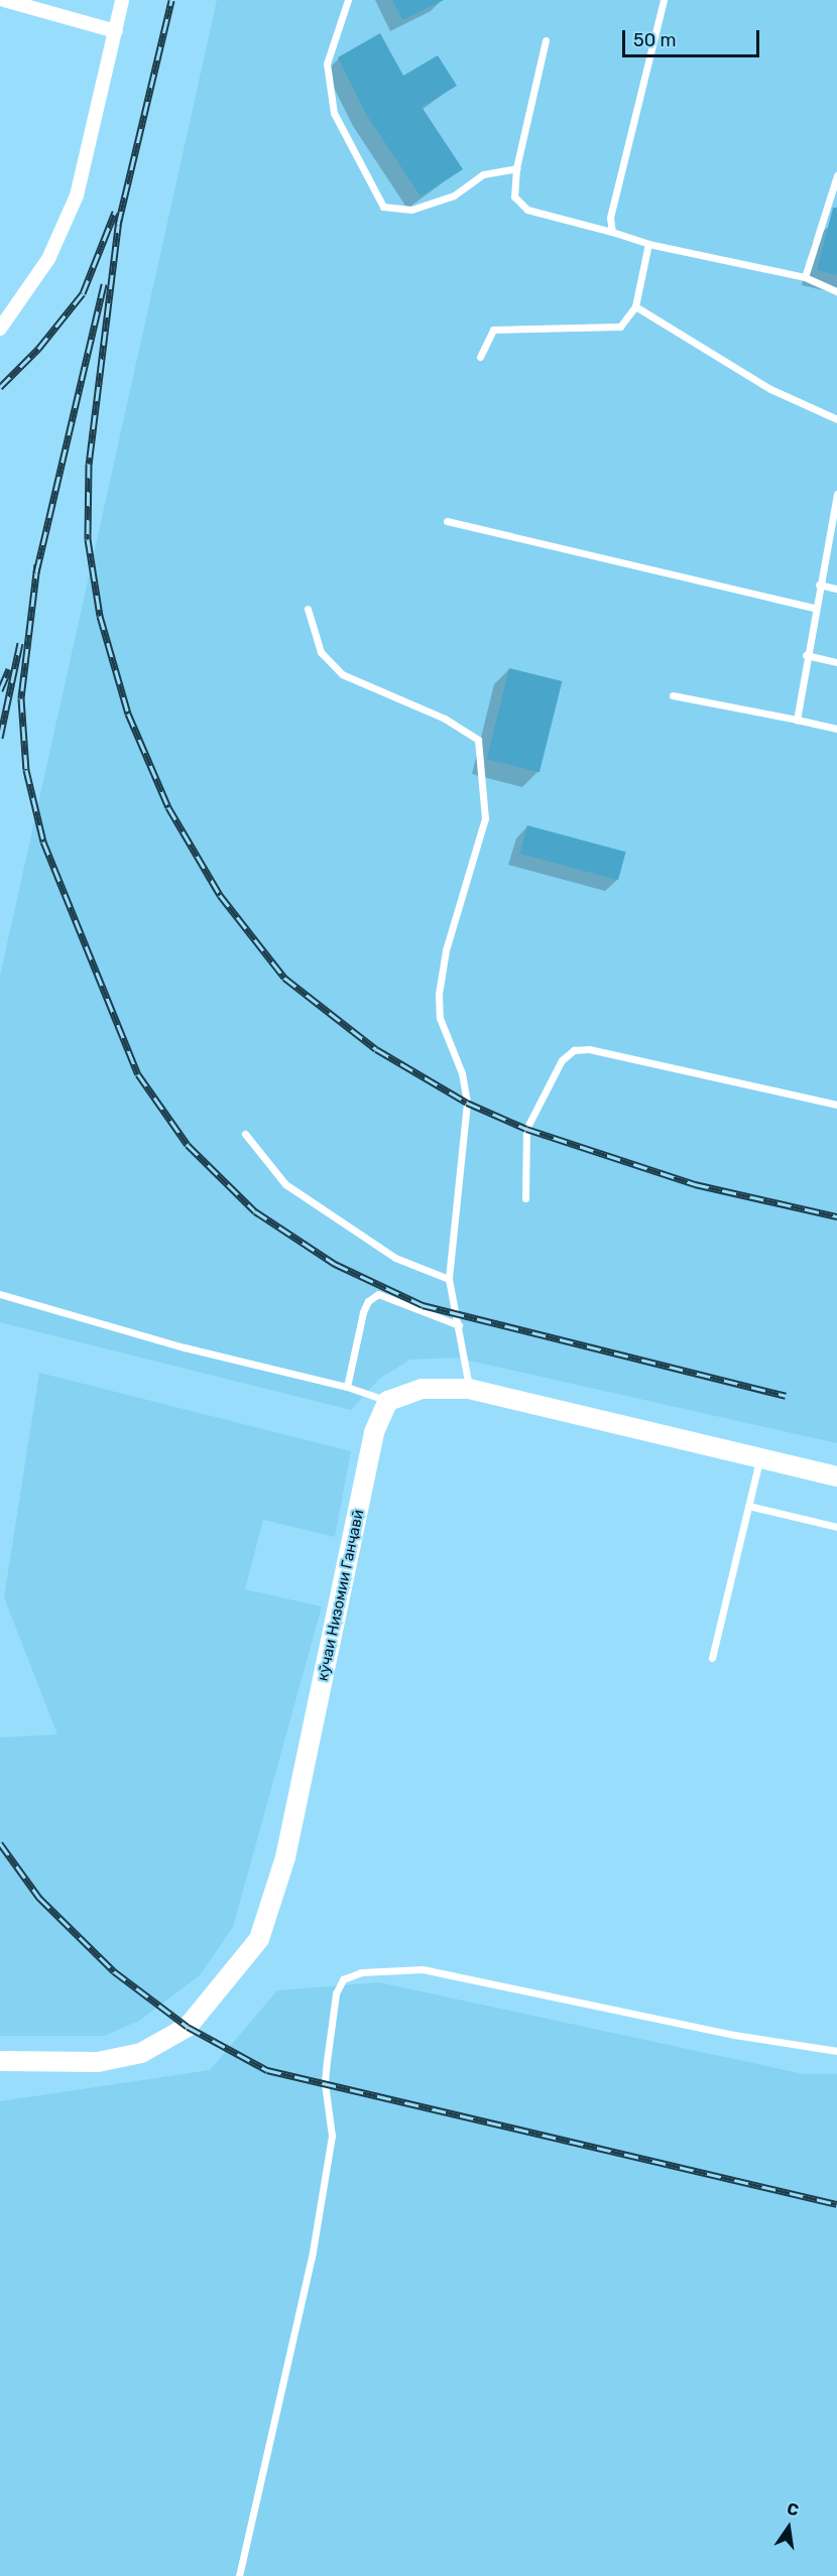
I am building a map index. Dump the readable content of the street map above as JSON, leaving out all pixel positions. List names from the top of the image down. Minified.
{"streets":{"main road":["кӯчаи Низомии Ганҷавӣ"]},"scale_bar":"50 m","north":"top"}
